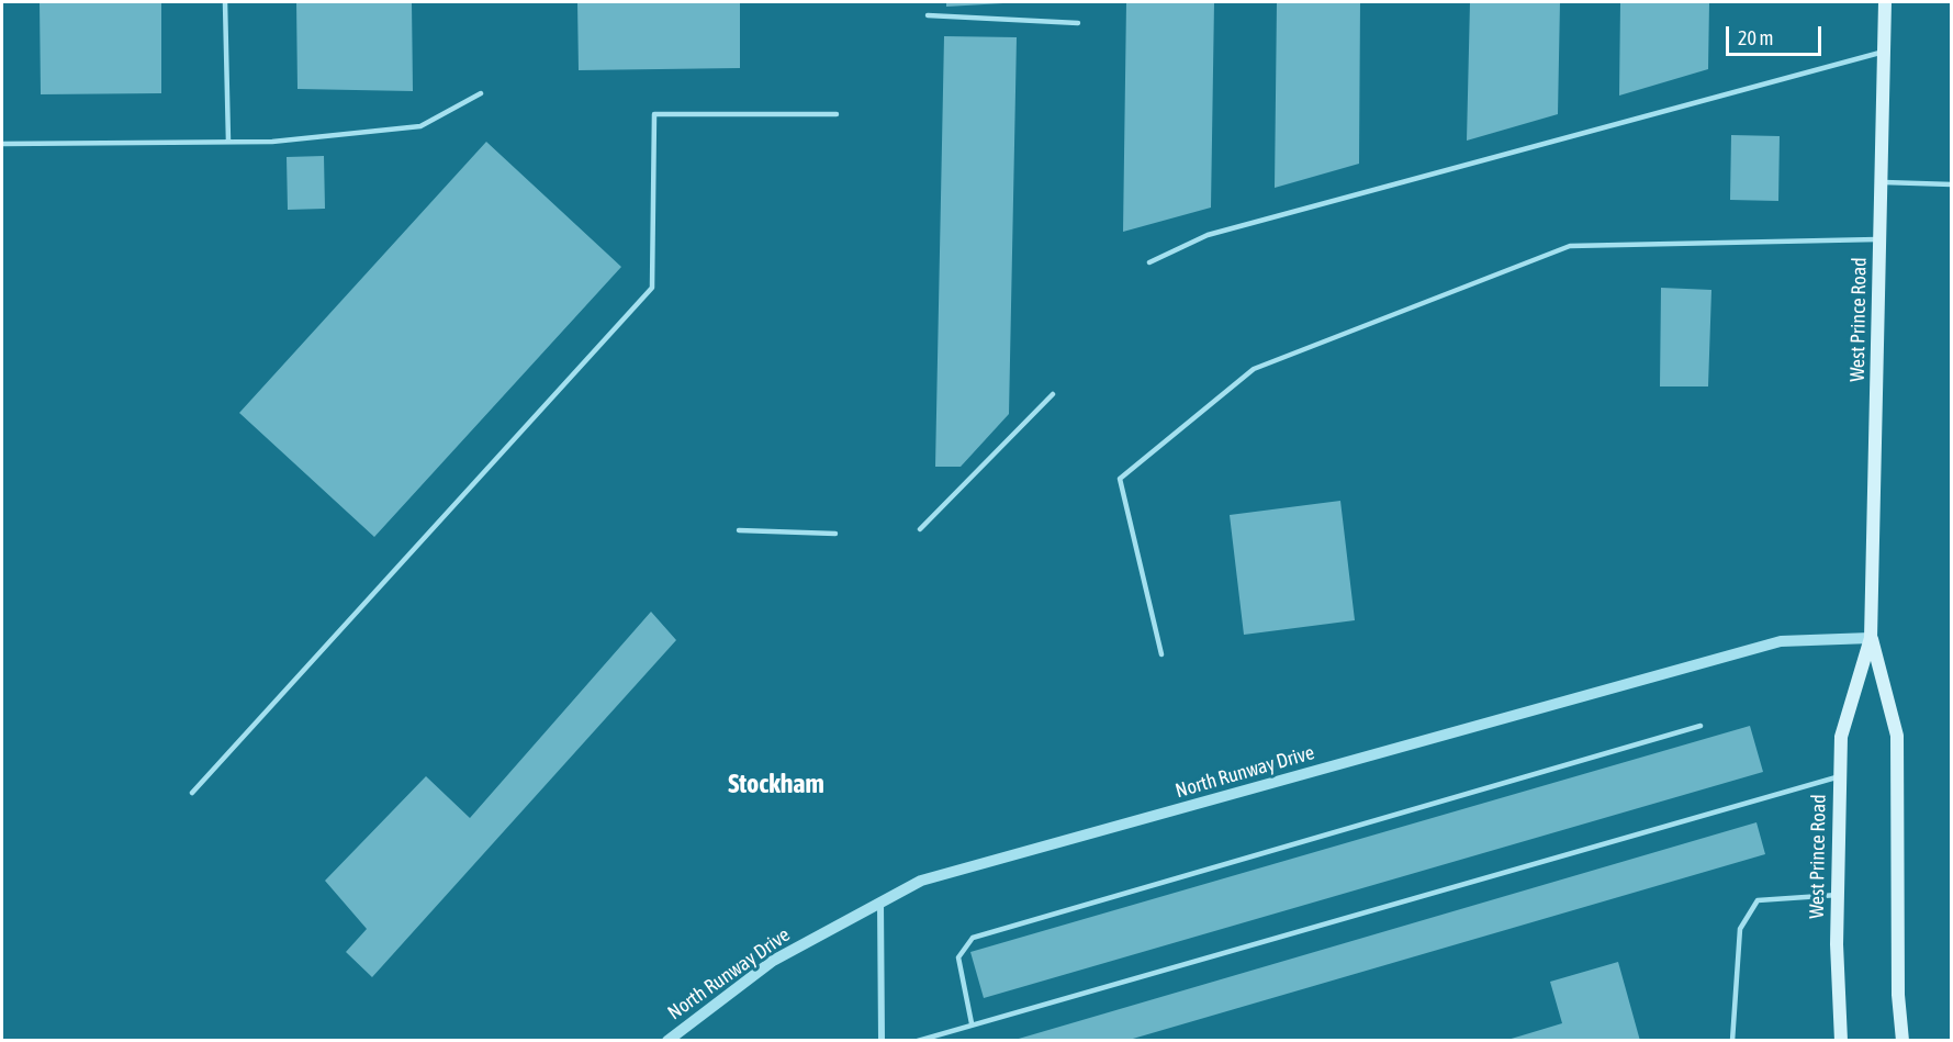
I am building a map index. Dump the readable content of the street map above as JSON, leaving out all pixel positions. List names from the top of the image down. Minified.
{"streets":{"main road":["West Prince Road"],"street":["North Runway Drive"]},"crossings":[["West Prince Road","North Runway Drive"]],"districts":["Stockham"],"scale_bar":"20 m"}
